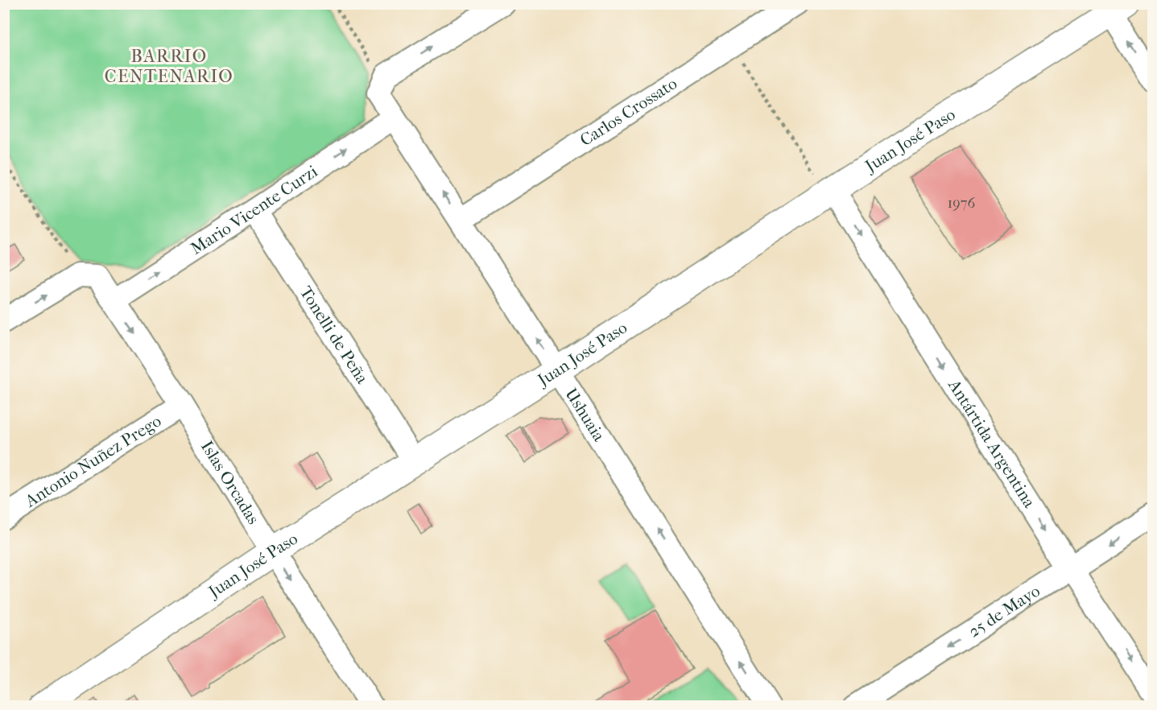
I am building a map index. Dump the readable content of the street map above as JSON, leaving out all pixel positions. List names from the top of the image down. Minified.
{"streets":{"main road":["Juan José Paso"],"street":["Carlos Crossato","Mario Vicente Curzi","Tonelli de Peña","Ushuaia","Antártida Argentina","Antonio Nuñez Prego","Islas Orcadas","25 de Mayo"]},"crossings":[["Carlos Crossato","Ushuaia"],["Juan José Paso","Tonelli de Peña"],["Juan José Paso","Ushuaia"],["Juan José Paso","Antártida Argentina"],["Juan José Paso","Islas Orcadas"],["Mario Vicente Curzi","Tonelli de Peña"],["Mario Vicente Curzi","Ushuaia"],["Mario Vicente Curzi","Islas Orcadas"],["Antártida Argentina","25 de Mayo"],["Antonio Nuñez Prego","Islas Orcadas"]],"one_way":["Mario Vicente Curzi","Ushuaia","Antártida Argentina","Islas Orcadas","25 de Mayo"],"districts":["BARRIO CENTENARIO"],"house_numbers":["1976"]}
